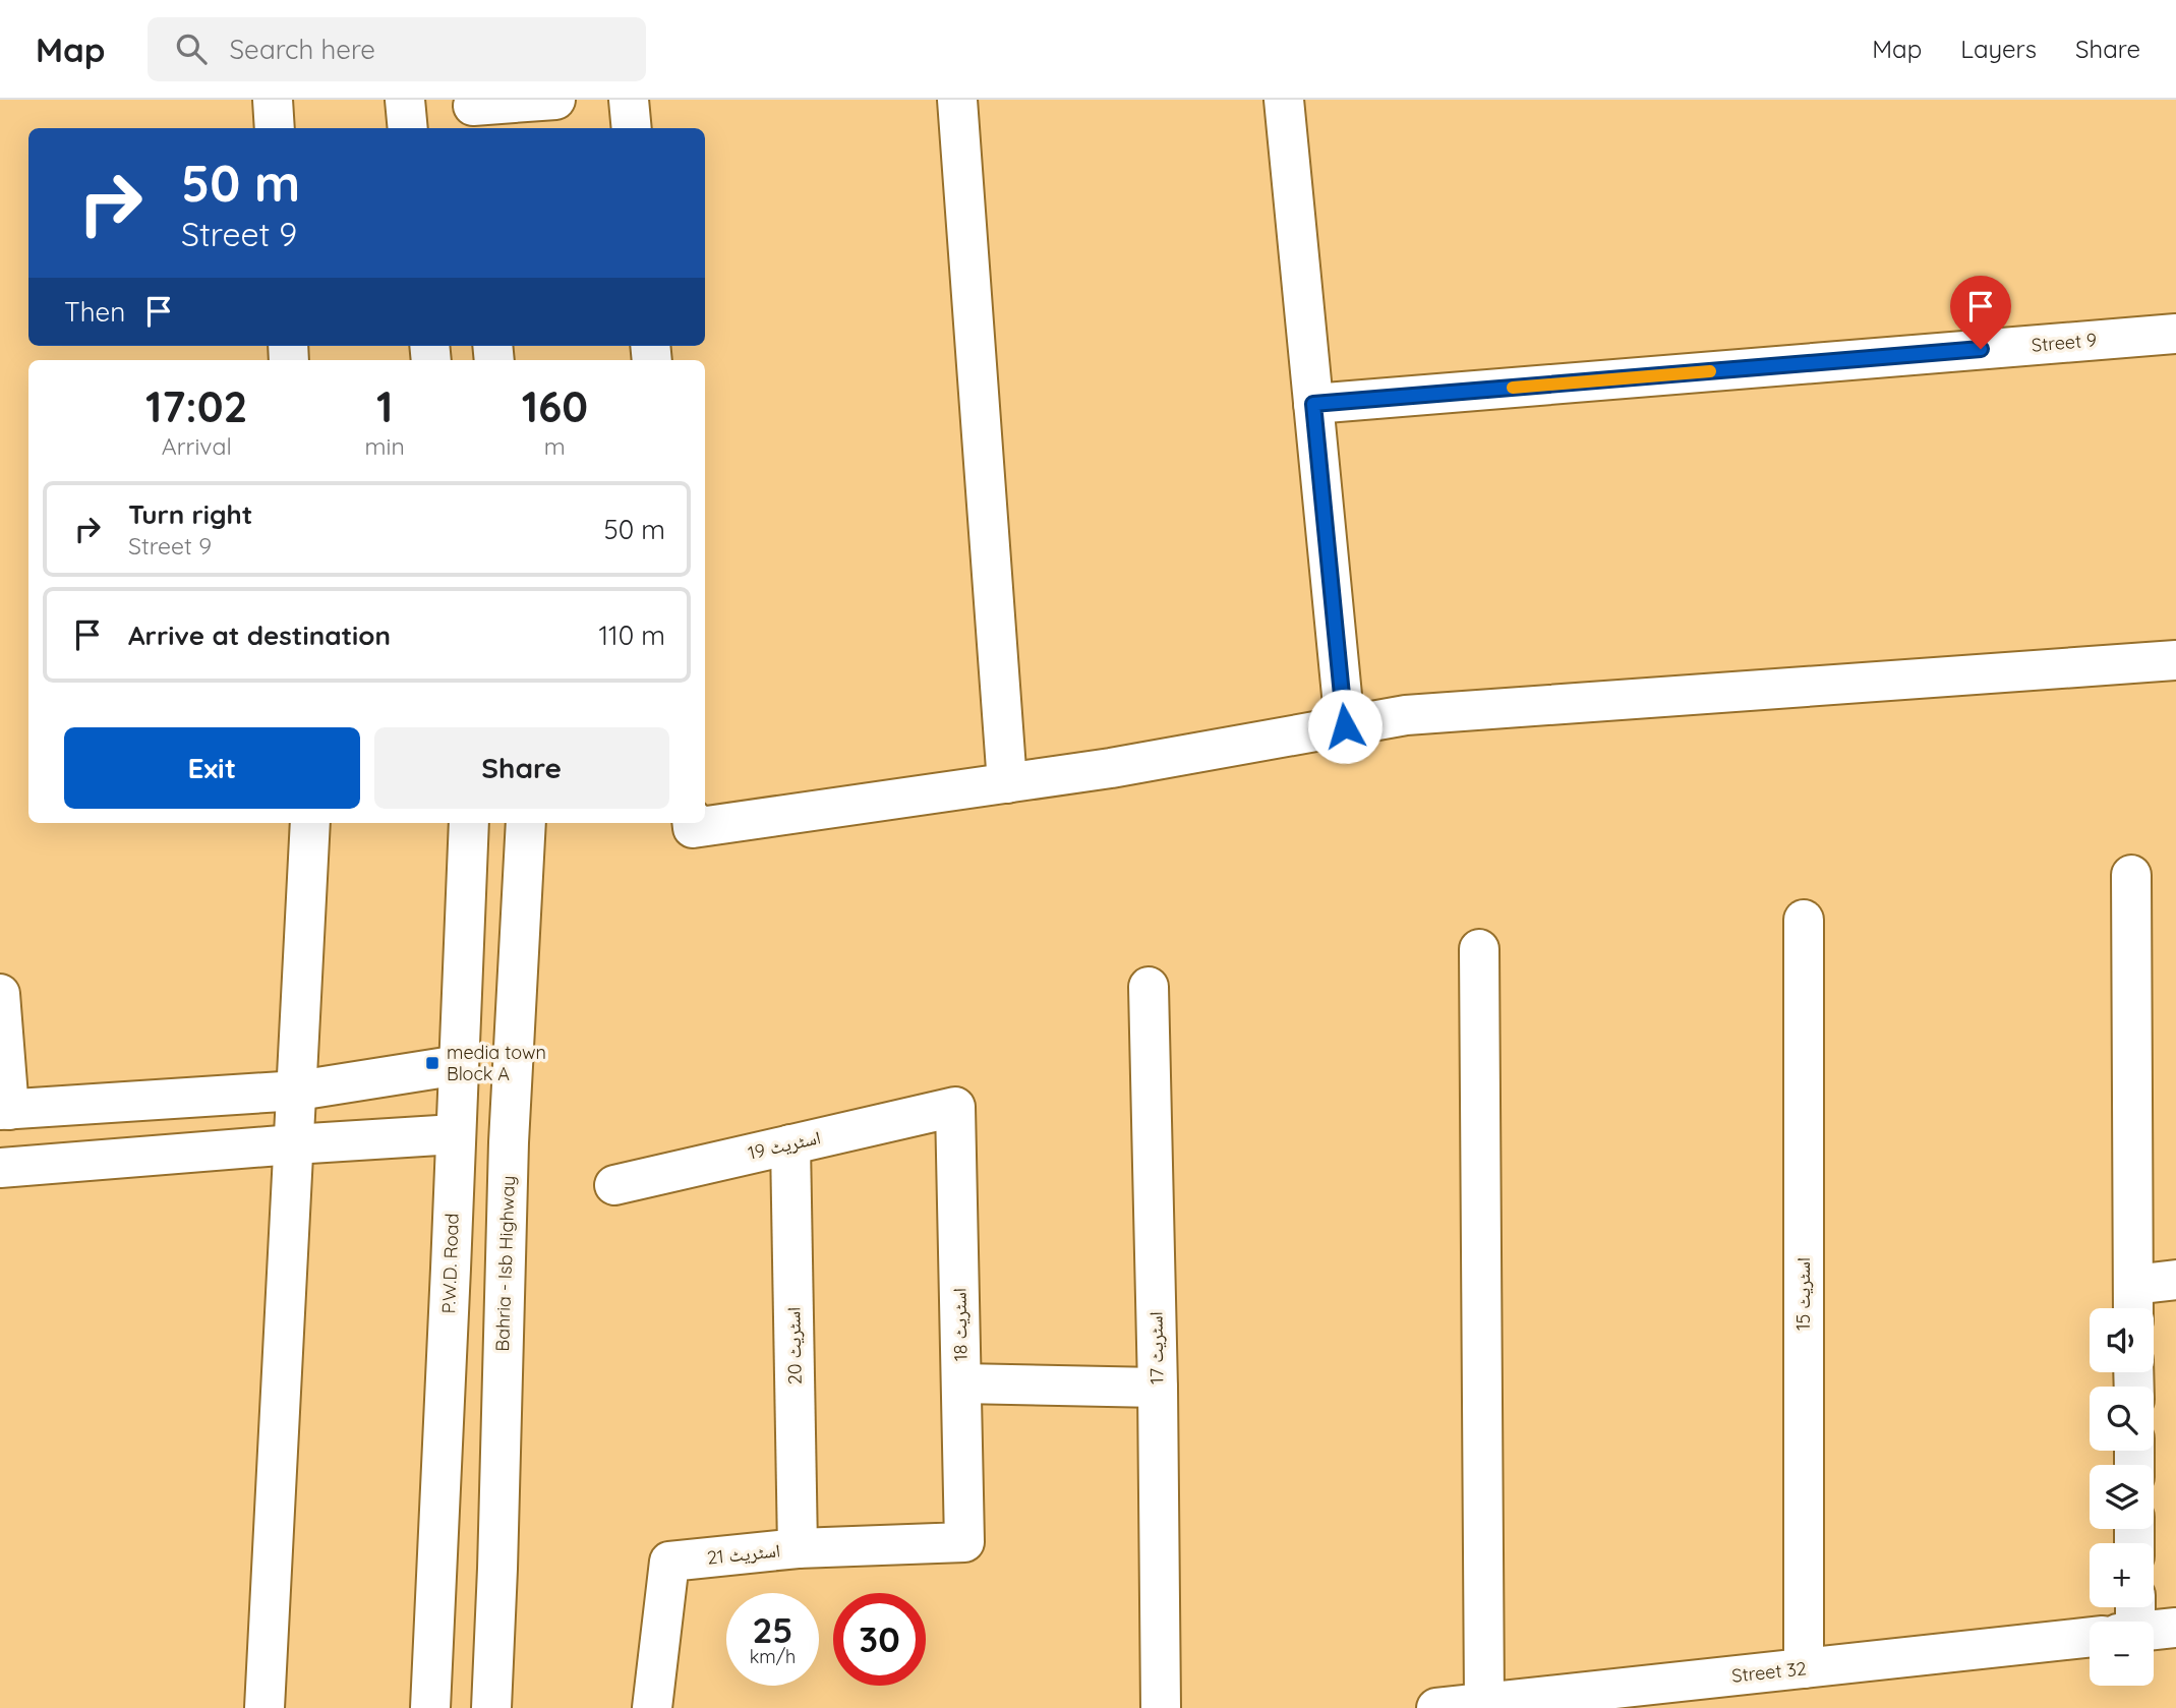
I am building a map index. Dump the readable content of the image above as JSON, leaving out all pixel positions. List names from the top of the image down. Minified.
{"streets":{"street":["Street 9","اسٹریٹ 19","P.W.D. Road","Bahria - Isb Highway","اسٹریٹ 15","اسٹریٹ 18","اسٹریٹ 20","اسٹریٹ 17","اسٹریٹ 21","Street 32"]},"crossings":[["اسٹریٹ 19","اسٹریٹ 18"],["اسٹریٹ 19","اسٹریٹ 20"],["اسٹریٹ 15","Street 32"],["اسٹریٹ 18","اسٹریٹ 21"],["اسٹریٹ 20","اسٹریٹ 21"]],"places":{"transit":["media town Block A"]},"page":{"header":"Map","search":"Search here","nav":["Map","Layers","Share"],"turn":["50 m","Street 9"],"then":"Then","eta":["17:02","Arrival","1","min","160","m"],"list":[{"name":"Turn right","note":"Street 9","value":"50 m"},{"name":"Arrive at destination","value":"110 m"}],"buttons":["Exit","Share"],"map_buttons":["+","−"],"speed":"25 km/h","limit":"30"}}
